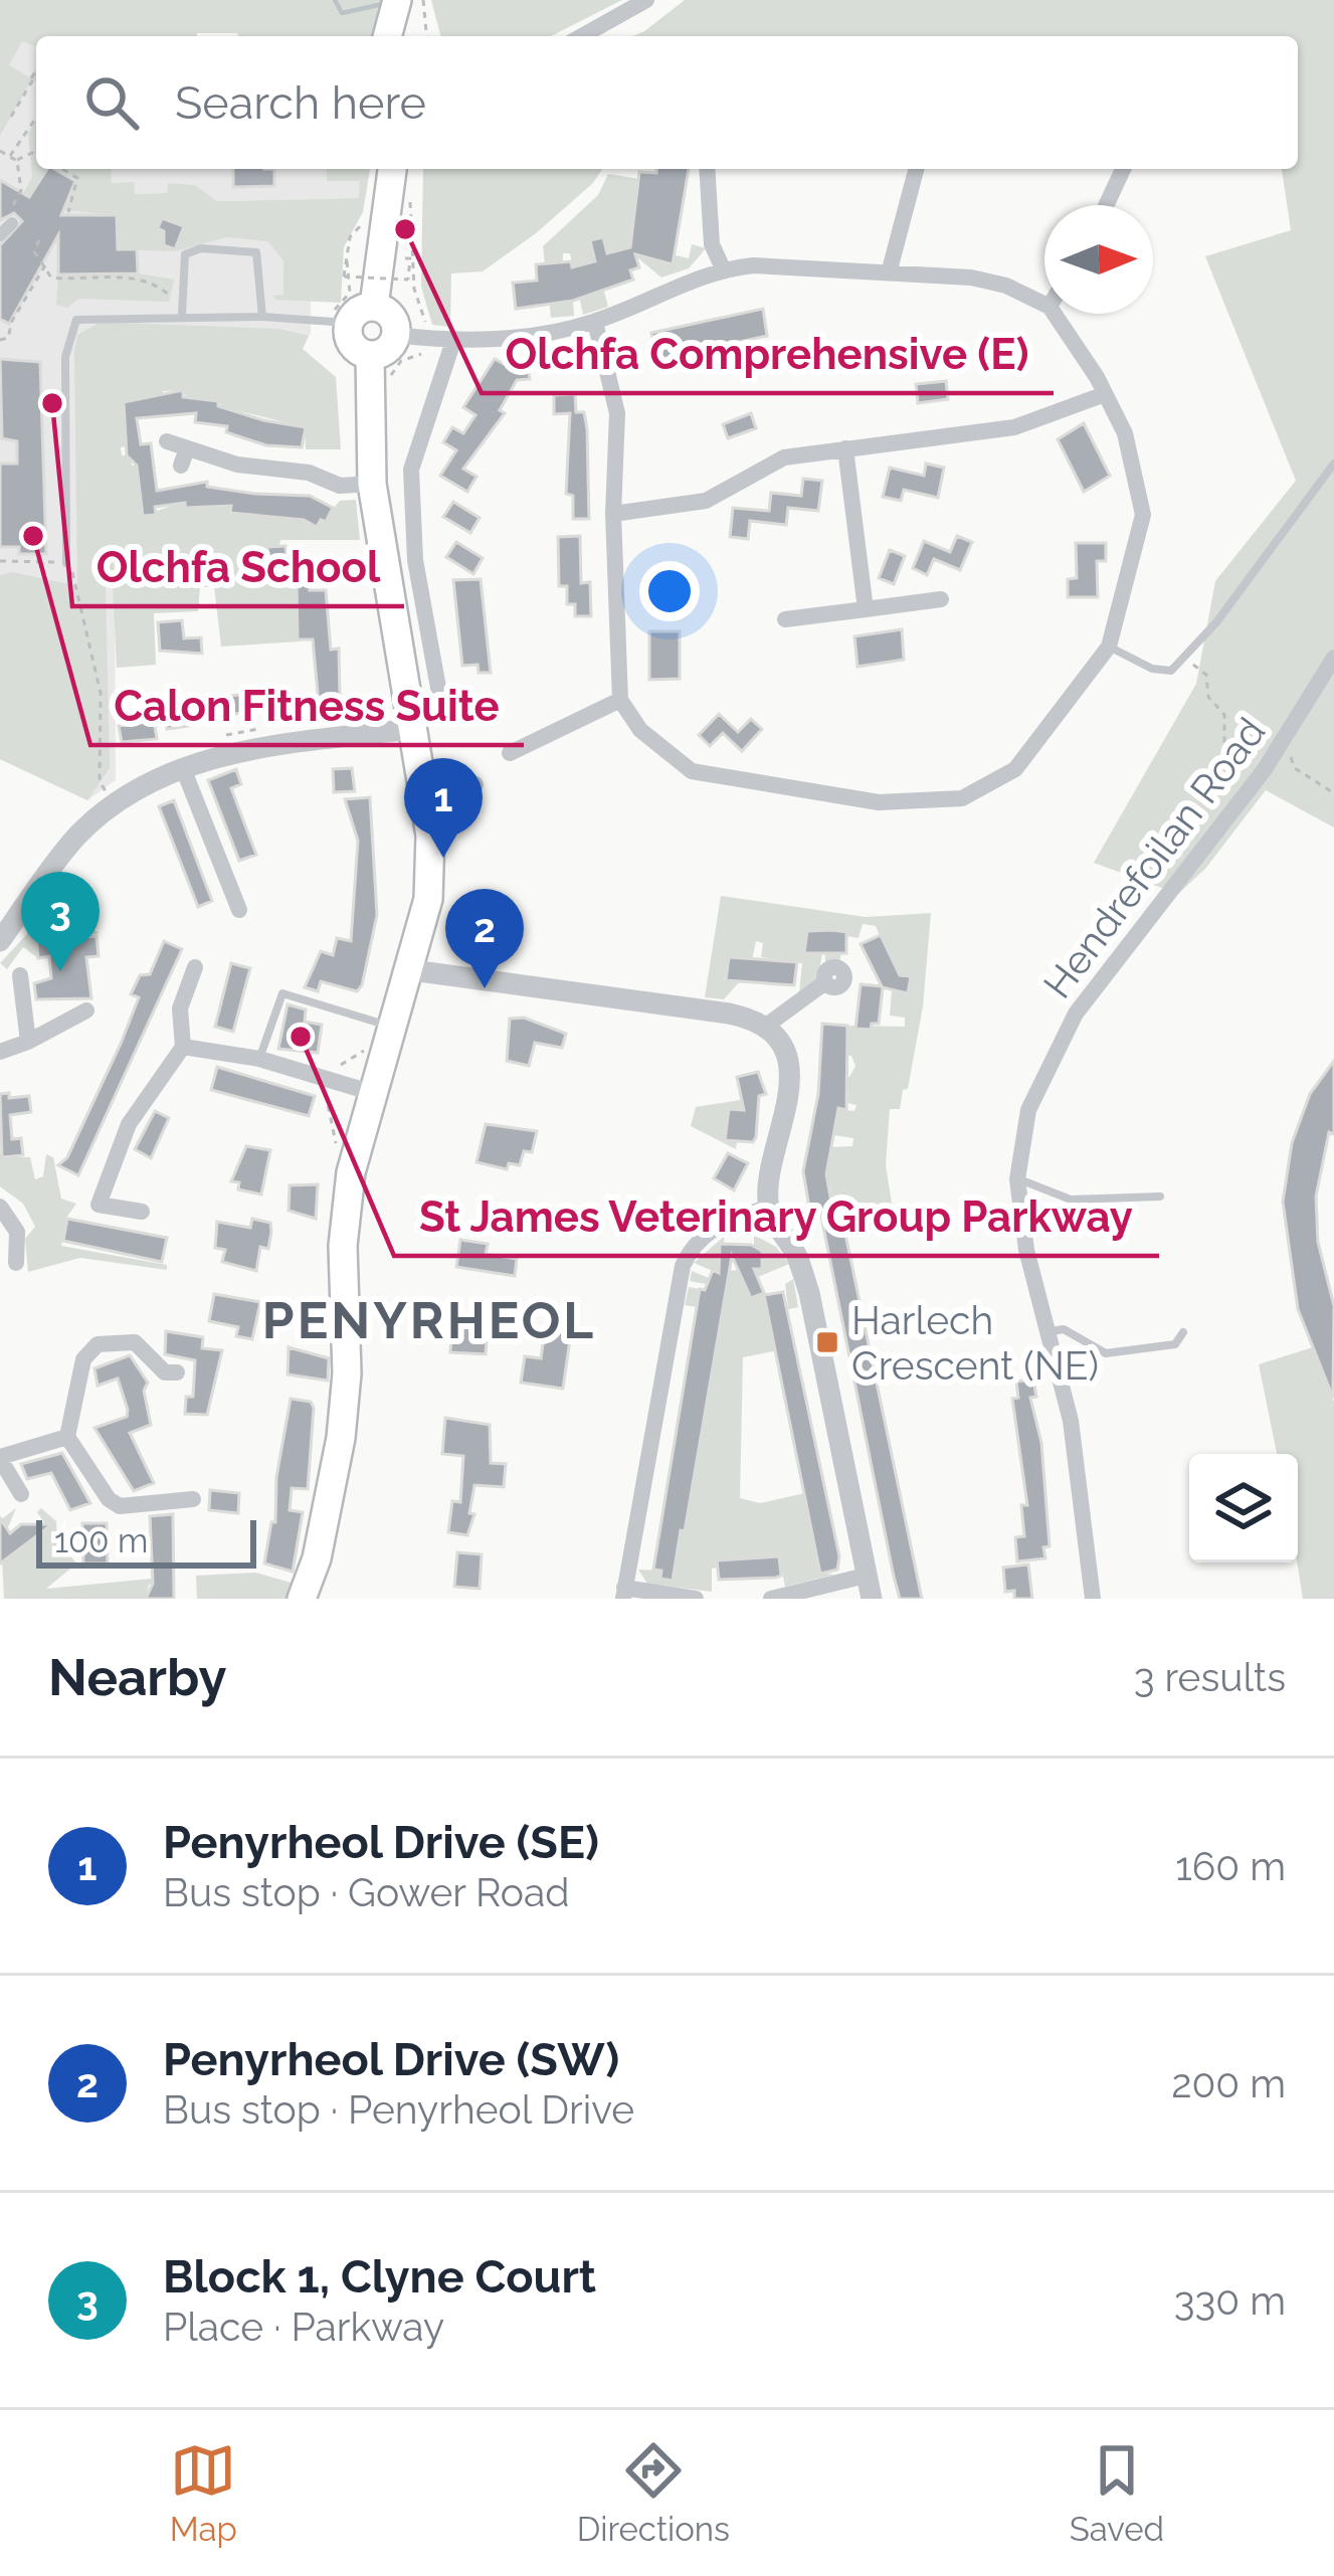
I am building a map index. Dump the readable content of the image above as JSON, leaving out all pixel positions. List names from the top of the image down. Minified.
{"streets":{"street":["Hendrefoilan Road"]},"districts":["PENYRHEOL"],"places":{"other":["Olchfa Comprehensive (E)","Olchfa School","Calon Fitness Suite","St James Veterinary Group Parkway"],"transit":["Harlech Crescent (NE)"]},"scale_bar":"100 m","north":"right","page":{"search":"Search here","pins":["1","3","2"],"scale":"100 m","heading":["Nearby","3 results"],"list":[{"mark":"1","name":"Penyrheol Drive (SE)","note":"Bus stop · Gower Road","value":"160 m"},{"mark":"2","name":"Penyrheol Drive (SW)","note":"Bus stop · Penyrheol Drive","value":"200 m"},{"mark":"3","name":"Block 1, Clyne Court","note":"Place · Parkway","value":"330 m"}],"nav":["Map","Directions","Saved"]}}
